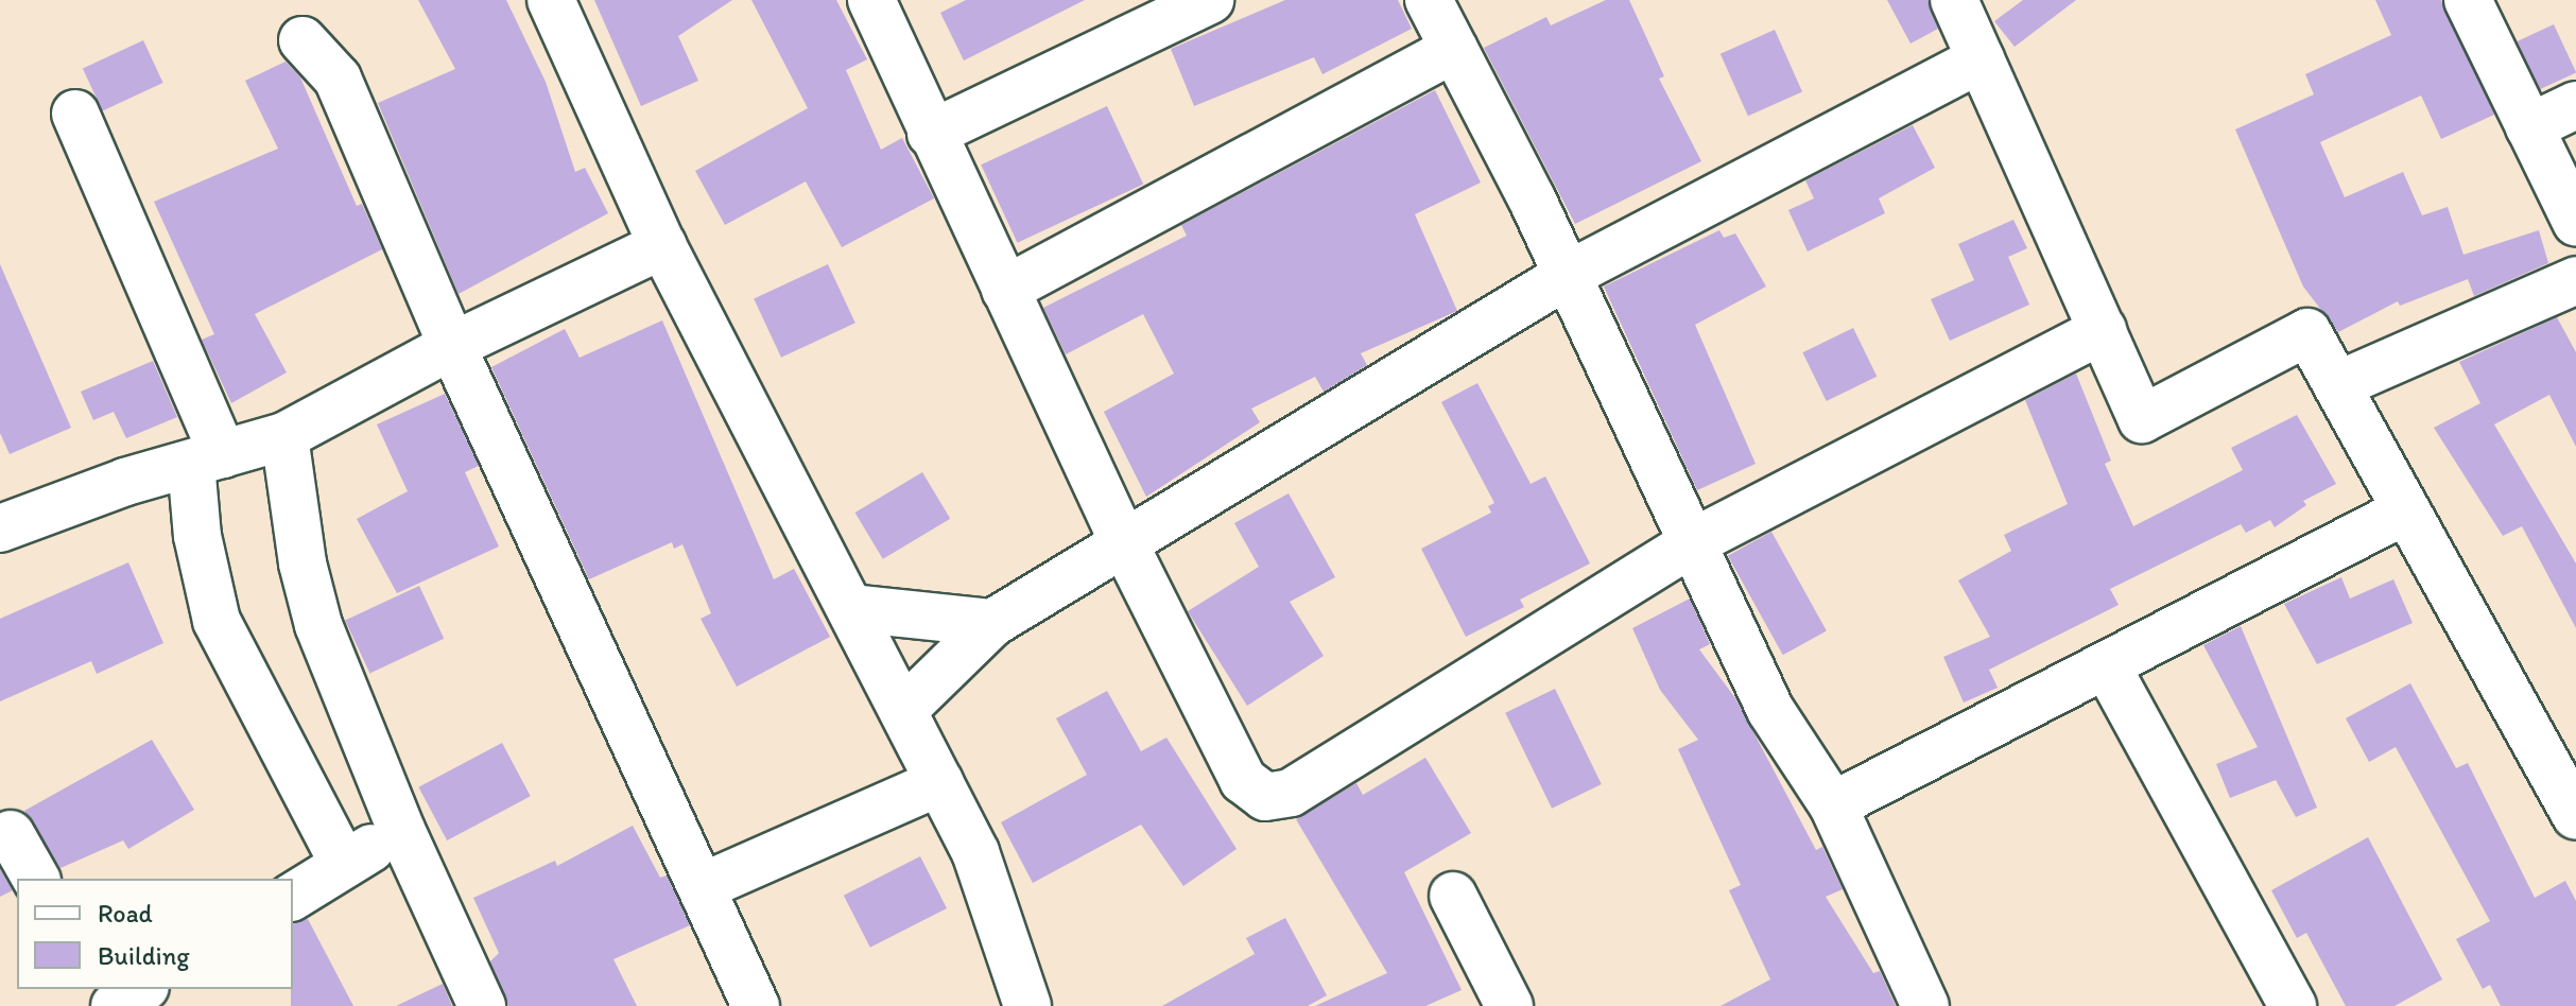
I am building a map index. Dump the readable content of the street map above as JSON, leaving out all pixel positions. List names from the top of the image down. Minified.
{"legend":["Road","Building"]}
